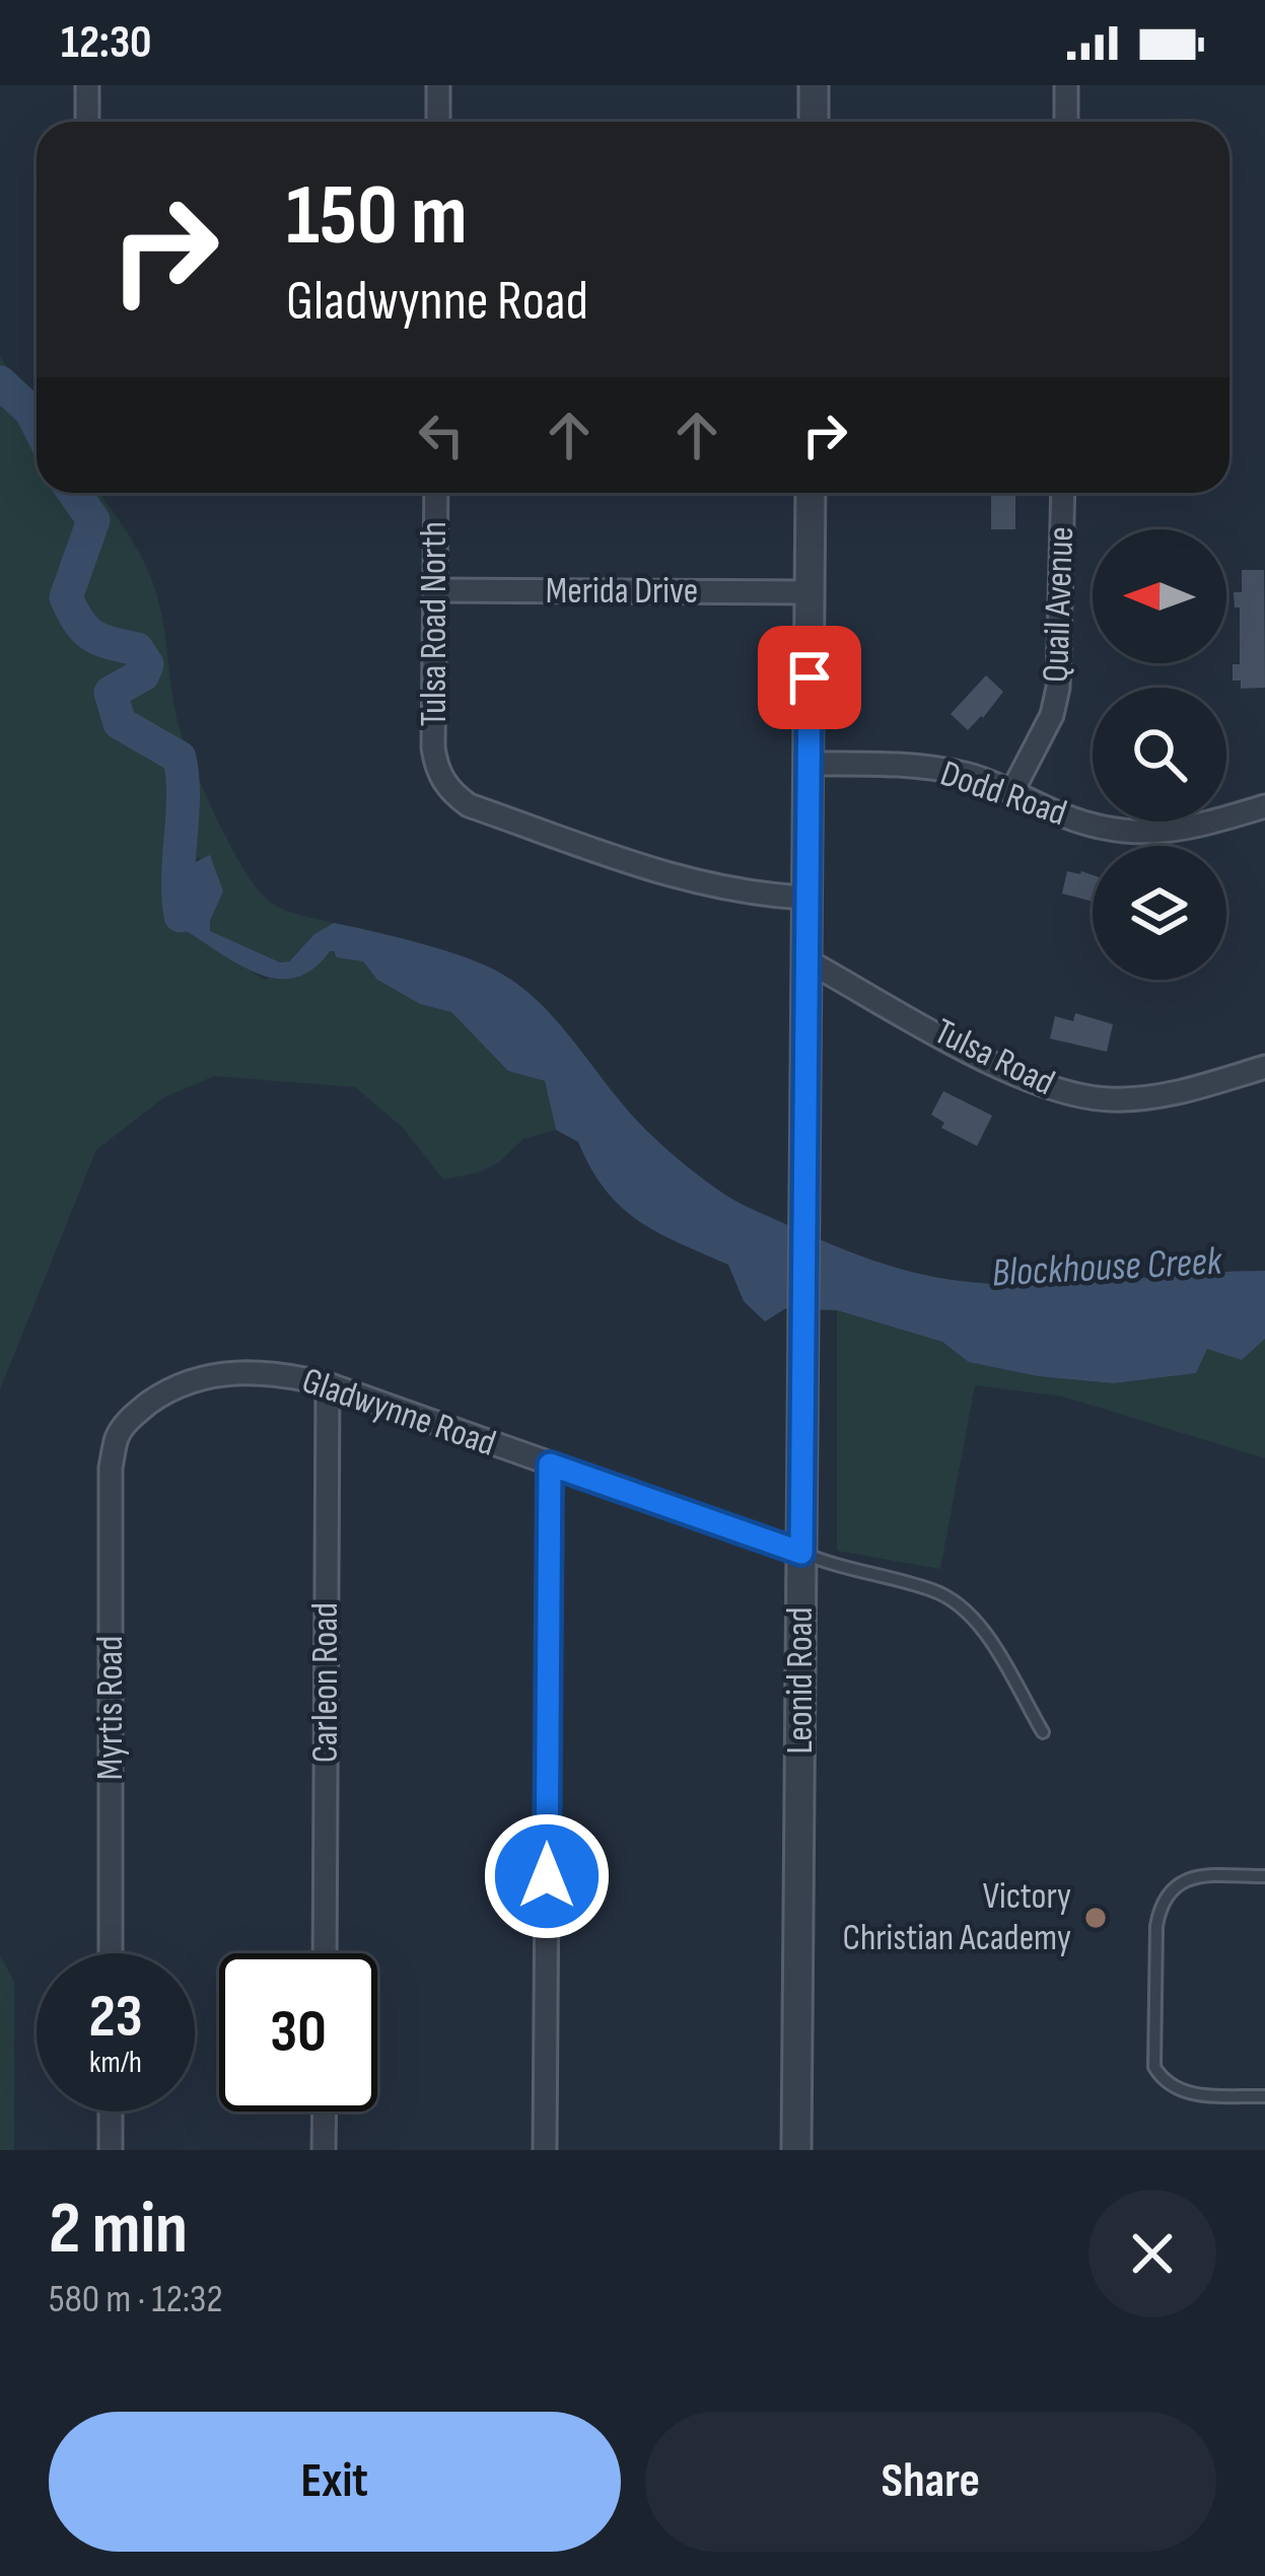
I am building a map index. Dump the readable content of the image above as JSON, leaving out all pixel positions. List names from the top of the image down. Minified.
{"streets":{"street":["Merida Drive","Quail Avenue","Tulsa Road North","Dodd Road","Tulsa Road","Gladwynne Road","Leonid Road","Carleon Road","Myrtis Road"]},"crossings":[["Merida Drive","Tulsa Road North"],["Merida Drive","Leonid Road"],["Quail Avenue","Dodd Road"],["Tulsa Road North","Leonid Road"],["Dodd Road","Leonid Road"],["Tulsa Road","Leonid Road"],["Gladwynne Road","Leonid Road"],["Gladwynne Road","Carleon Road"],["Gladwynne Road","Myrtis Road"]],"water":["Blockhouse Creek"],"places":["Victory Christian Academy"],"north":"left","page":{"status":"12:30","turn":["150 m","Gladwynne Road"],"speed":"23 km/h","limit":"30","heading":["2 min","580 m · 12:32"],"buttons":["Exit","Share"]}}
